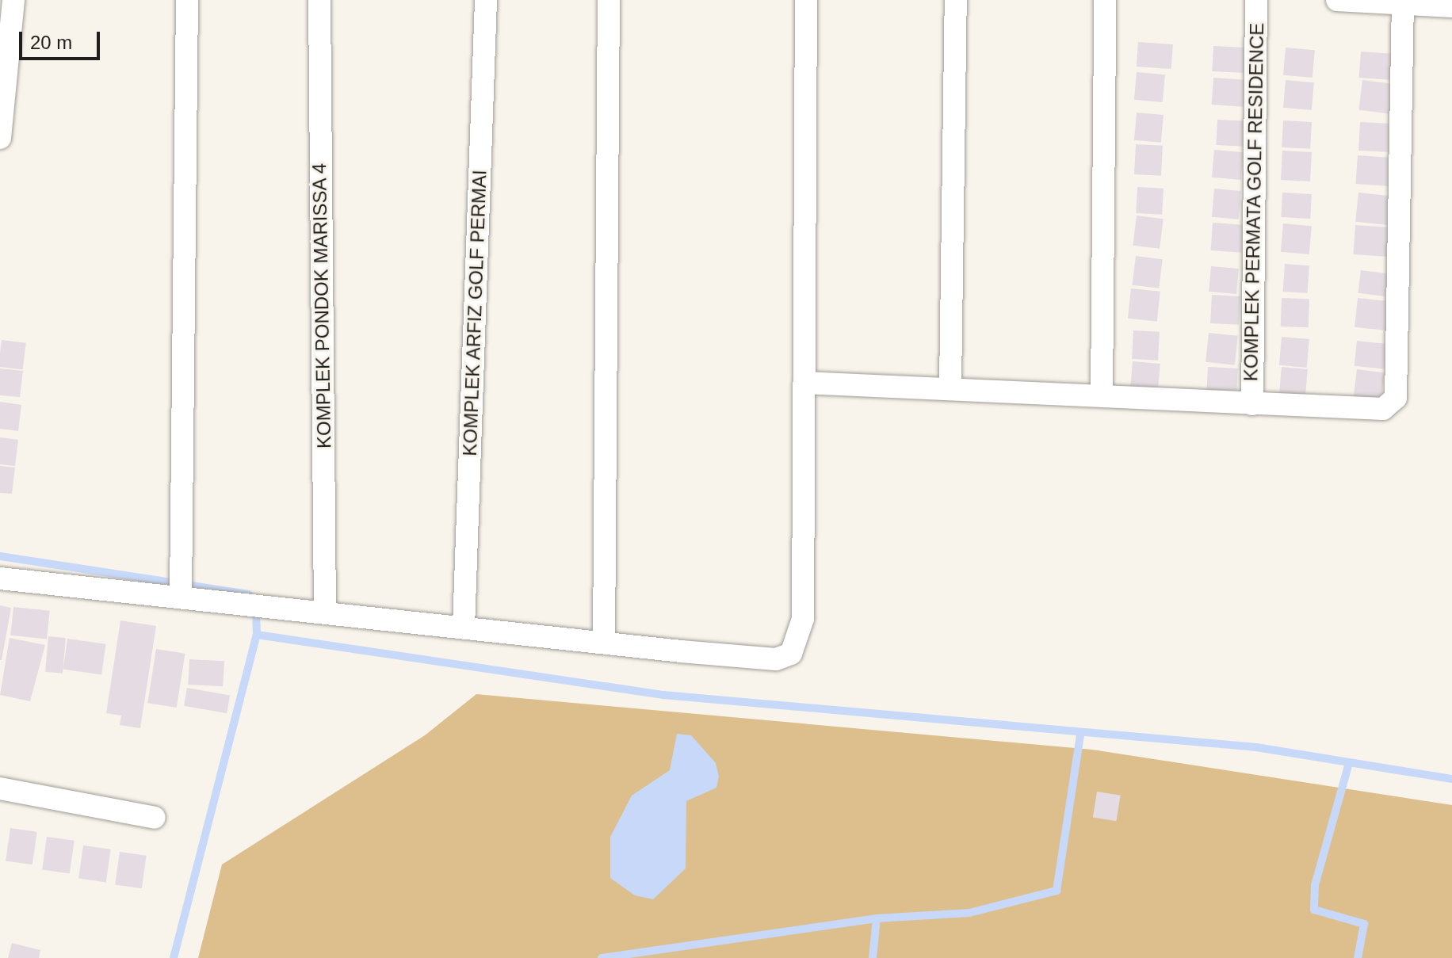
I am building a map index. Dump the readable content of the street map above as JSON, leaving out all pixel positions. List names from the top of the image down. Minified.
{"streets":{"street":["KOMPLEK PERMATA GOLF RESIDENCE","KOMPLEK PONDOK MARISSA 4","KOMPLEK ARFIZ GOLF PERMAI"]},"scale_bar":"20 m"}
